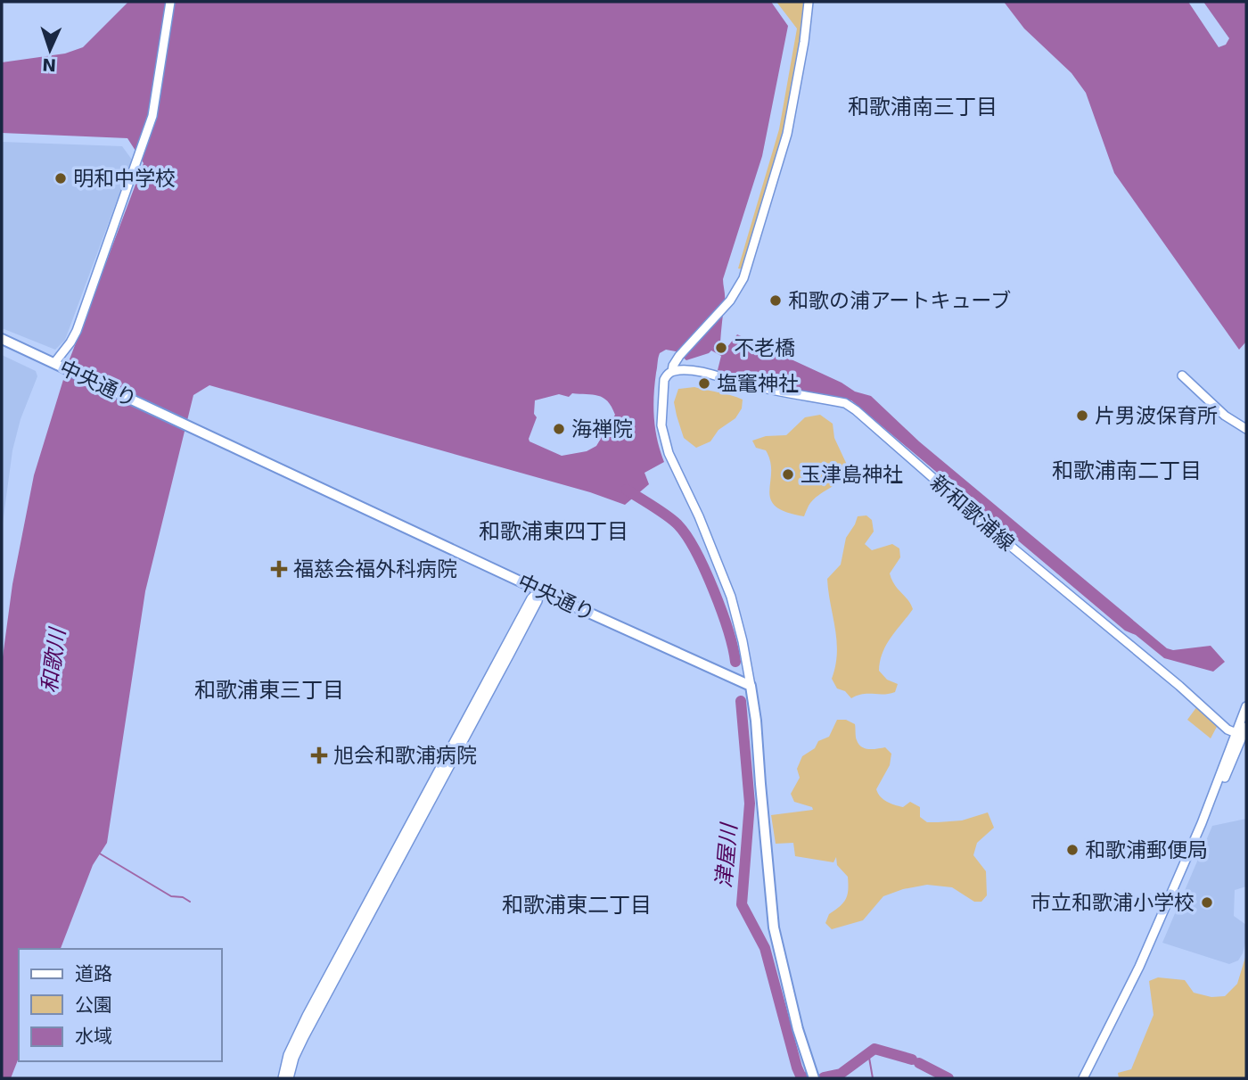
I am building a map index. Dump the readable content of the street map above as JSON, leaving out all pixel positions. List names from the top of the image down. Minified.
{"streets":{"highway":["中央通り"],"street":["新和歌浦線"]},"districts":["和歌浦南三丁目","和歌浦南二丁目","和歌浦東四丁目","和歌浦東三丁目","和歌浦東二丁目"],"water":["和歌川","津屋川"],"places":{"other":["明和中学校","和歌の浦アートキューブ","不老橋","塩竃神社","片男波保育所","海禅院","玉津島神社","和歌浦郵便局","市立和歌浦小学校"],"health":["福慈会福外科病院","旭会和歌浦病院"]},"legend":["道路","公園","水域"],"north":"bottom"}
